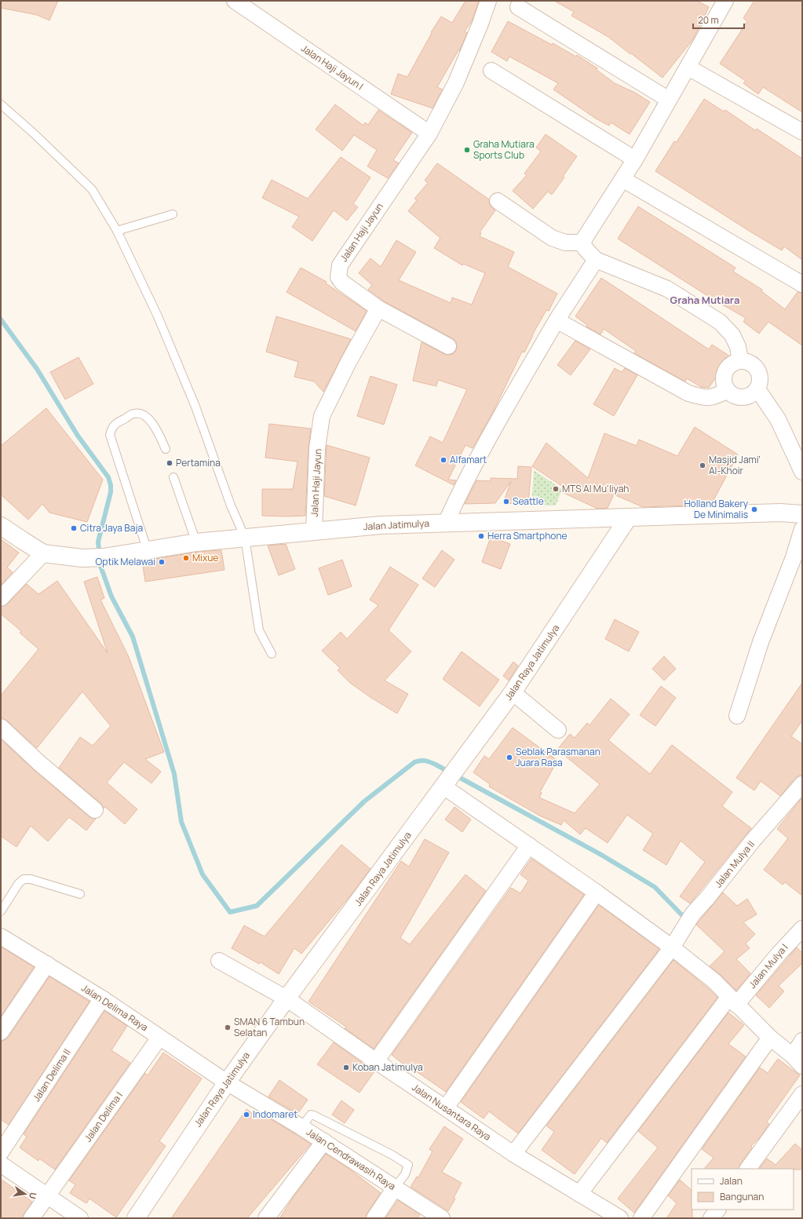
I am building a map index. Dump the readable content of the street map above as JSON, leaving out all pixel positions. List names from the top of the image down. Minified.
{"streets":{"main road":["Jalan Jatimulya","Jalan Raya Jatimulya"],"street":["Jalan Haji Jayun I","Jalan Haji Jayun","Jalan Mulya II","Jalan Mulya I","Jalan Delima Raya","Jalan Delima II","Jalan Nusantara Raya","Jalan Delima I","Jalan Cendrawasih Raya"]},"crossings":[["Jalan Haji Jayun I","Jalan Haji Jayun"],["Jalan Haji Jayun","Jalan Jatimulya"],["Jalan Jatimulya","Jalan Raya Jatimulya"],["Jalan Raya Jatimulya","Jalan Delima Raya"],["Jalan Raya Jatimulya","Jalan Nusantara Raya"],["Jalan Raya Jatimulya","Jalan Cendrawasih Raya"],["Jalan Mulya II","Jalan Nusantara Raya"],["Jalan Mulya I","Jalan Nusantara Raya"],["Jalan Delima Raya","Jalan Delima II"],["Jalan Delima Raya","Jalan Delima I"],["Jalan Delima Raya","Jalan Cendrawasih Raya"]],"districts":["Graha Mutiara"],"places":["Graha Mutiara Sports Club","Alfamart","Pertamina","Masjid Jami' Al-Khoir","MTS Al Mu'liyah","Seattle","Holland Bakery De Minimalis","Citra Jaya Baja","Herra Smartphone","Mixue","Optik Melawai","Seblak Parasmanan Juara Rasa","SMAN 6 Tambun Selatan","Koban Jatimulya","Indomaret"],"legend":["Jalan","Bangunan"],"scale_bar":"20 m","north":"right"}
